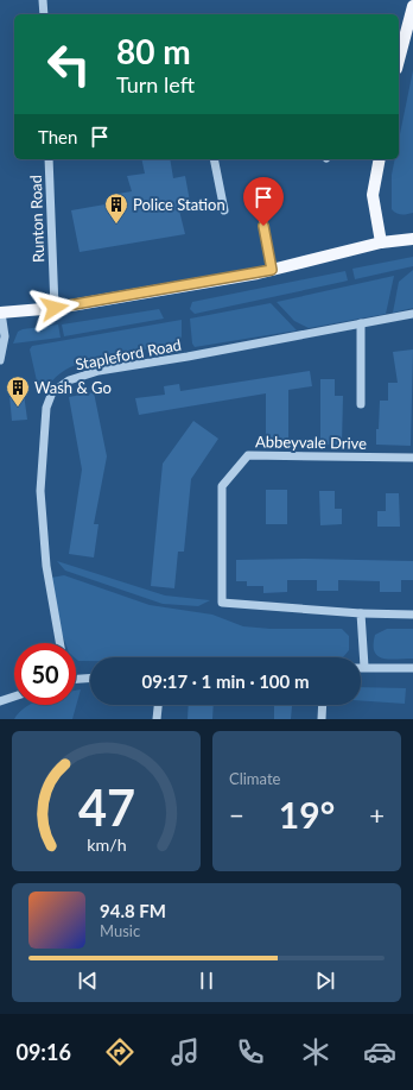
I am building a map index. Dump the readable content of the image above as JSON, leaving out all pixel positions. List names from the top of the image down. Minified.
{"streets":{"street":["Runton Road","Stapleford Road","Abbeyvale Drive"]},"places":{"building":["Police Station","Wash & Go"]},"page":{"turn":["80 m","Turn left"],"then":"Then","limit":"50","trip":"09:17 · 1 min · 100 m","tile":"Climate","heat":["−","19°","+"],"song":["94.8 FM","Music"],"tabs":"09:16","gauge":["47","km/h"]}}
